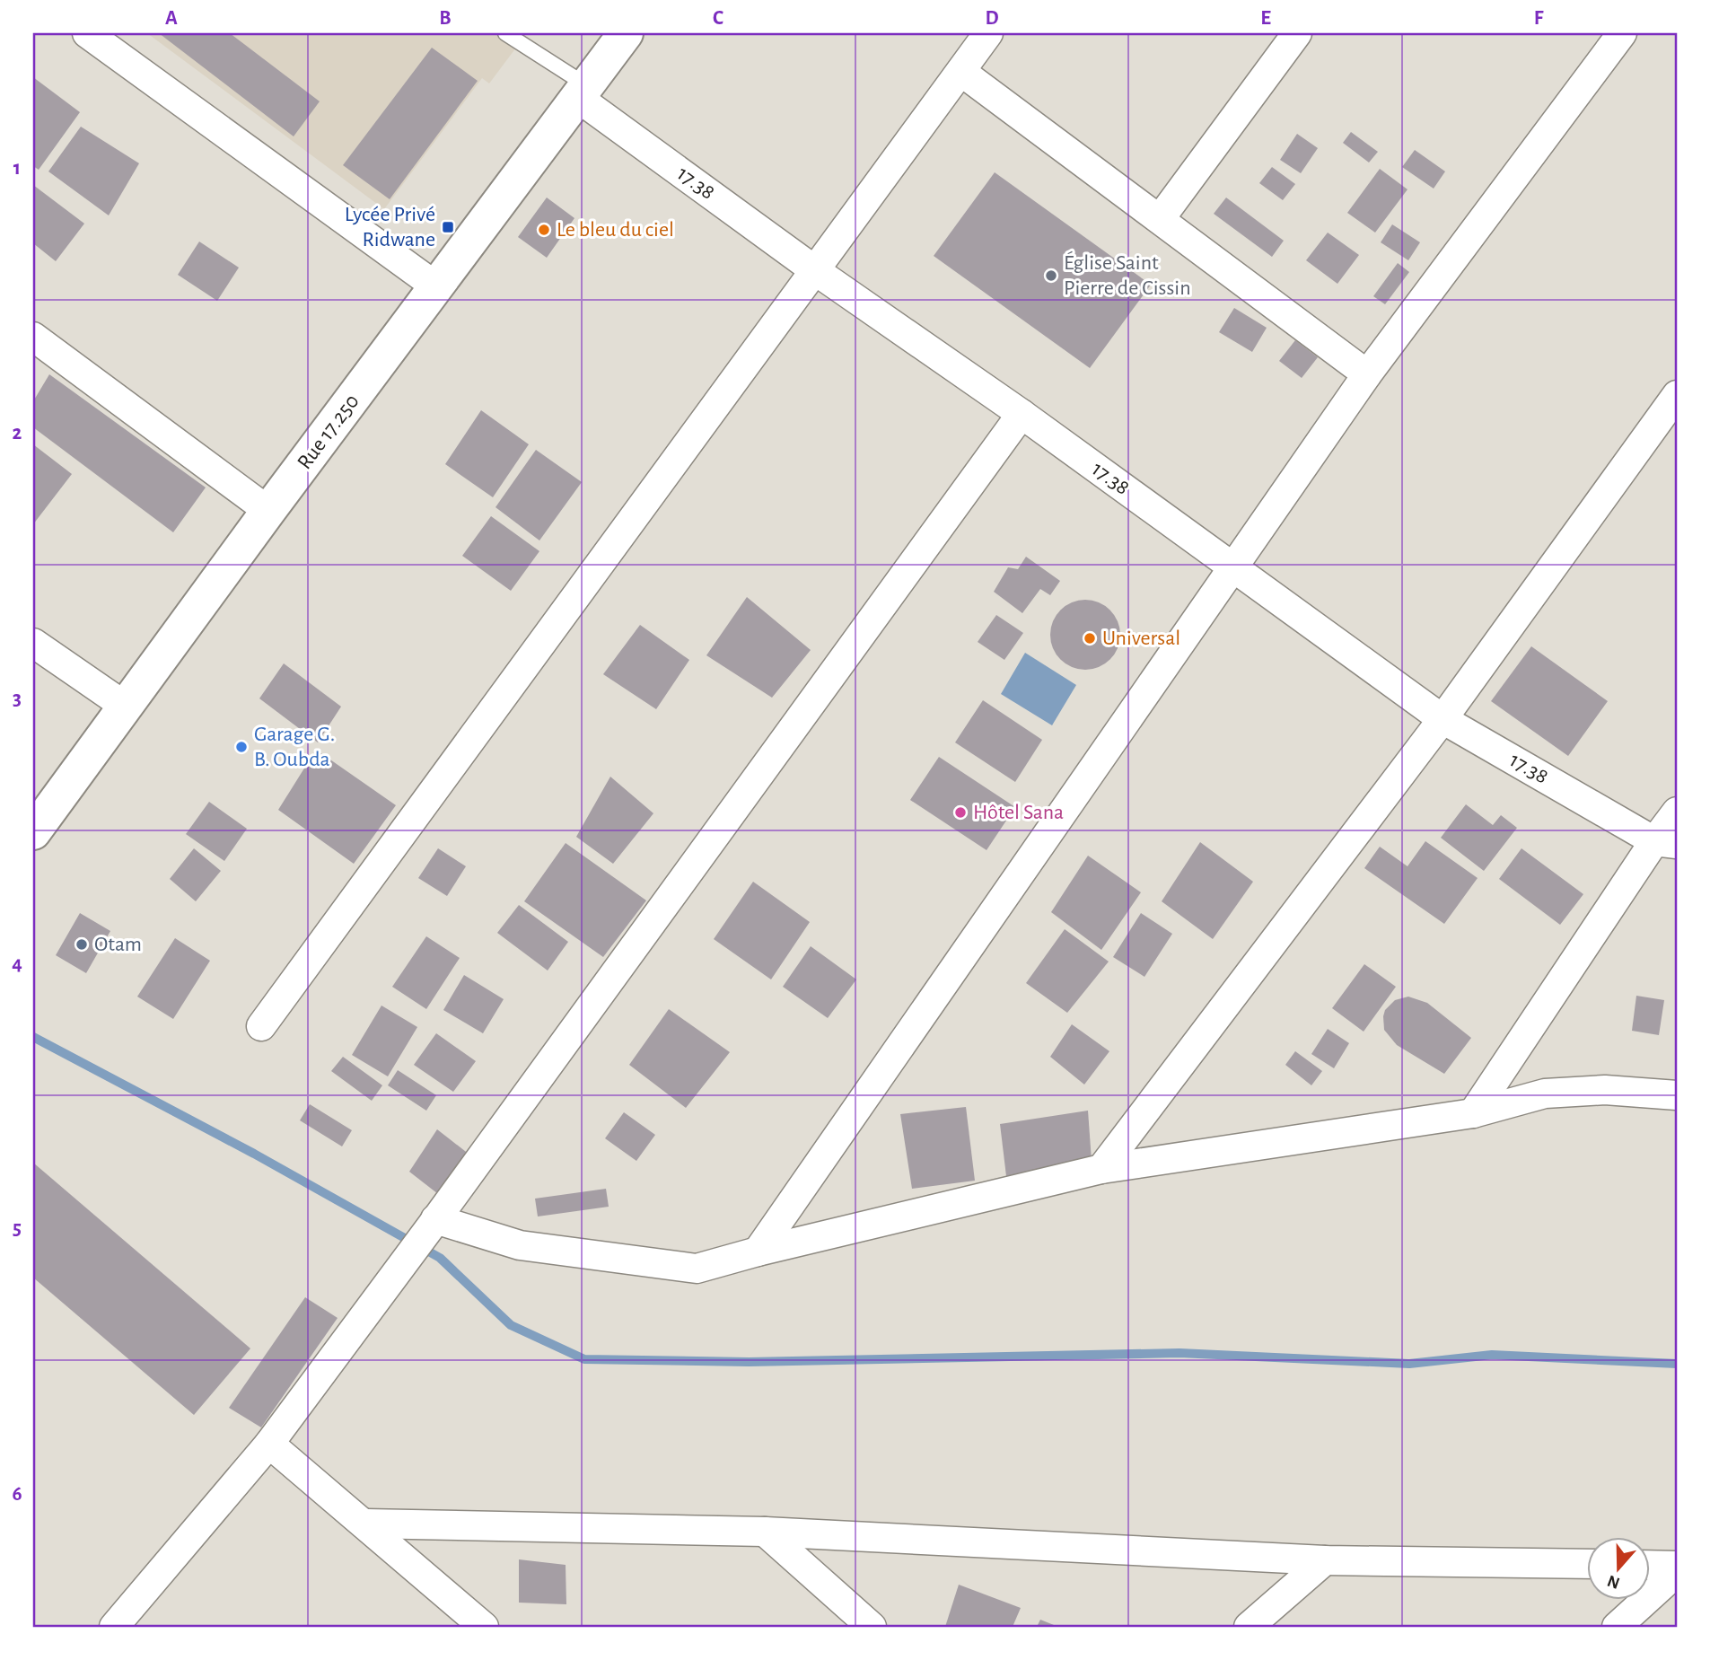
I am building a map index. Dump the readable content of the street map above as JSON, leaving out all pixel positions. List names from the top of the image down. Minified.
{"streets":{"street":["17.38","Rue 17.250"]},"crossings":[["17.38","Rue 17.250"]],"places":{"transit":["Lycée Privé Ridwane"],"other":["Le bleu du ciel","Église Saint Pierre de Cissin","Universal","Garage G. B. Oubda","Hôtel Sana","Otam"]},"north":"bottom","grid":{"columns":["A","B","C","D","E","F"],"rows":["1","2","3","4","5","6"]}}
